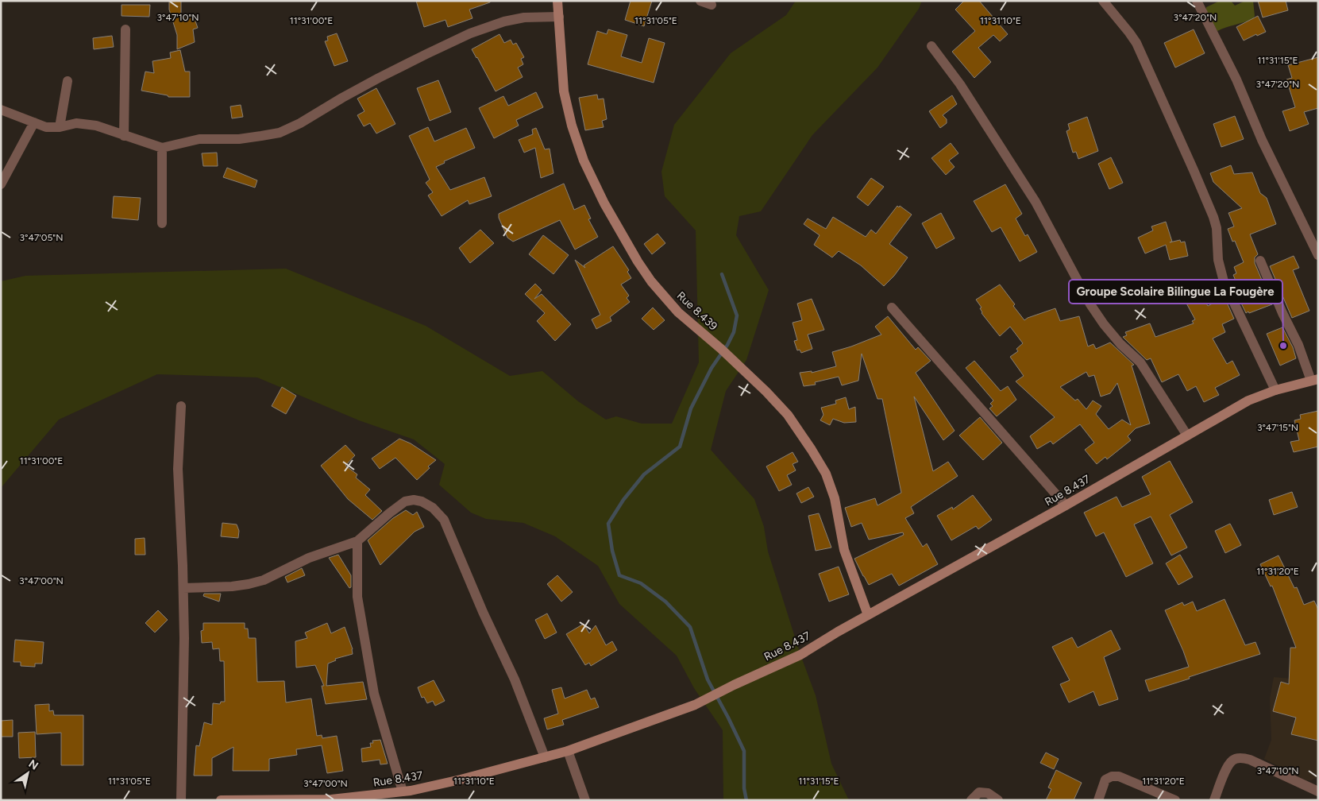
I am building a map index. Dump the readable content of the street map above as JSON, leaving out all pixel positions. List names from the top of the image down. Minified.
{"streets":{"main road":["Rue 8.439","Rue 8.437"]},"crossings":[["Rue 8.439","Rue 8.437"]],"places":["Groupe Scolaire Bilingue La Fougère"],"north":"top right","coordinates":["3°47'10\"N","3°47'20\"N","11°31'00\"E","11°31'05\"E","11°31'10\"E","11°31'15\"E","3°47'05\"N","3°47'15\"N","11°31'20\"E","3°47'00\"N"]}
